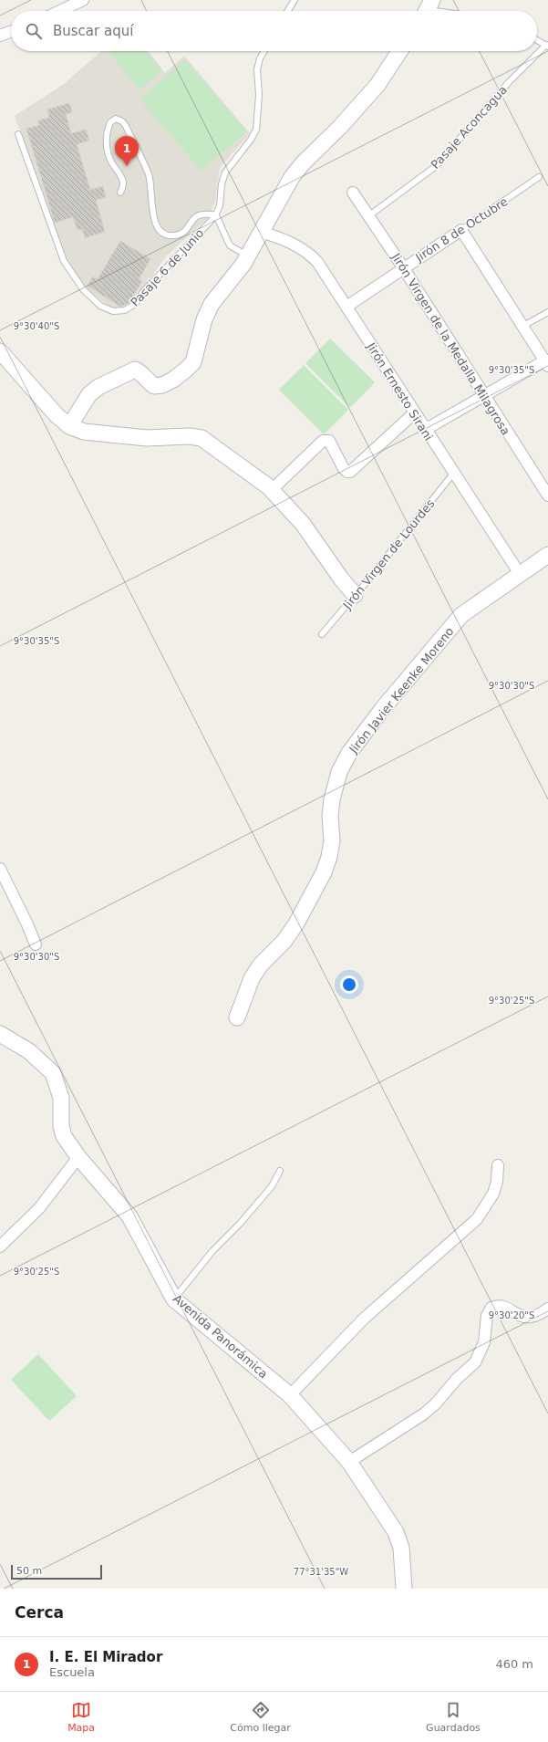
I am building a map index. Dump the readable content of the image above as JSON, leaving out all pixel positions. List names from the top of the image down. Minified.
{"streets":{"main road":["Jirón Javier Keenke Moreno","Avenida Panorámica"],"street":["Jirón 8 de Octubre","Jirón Virgen de la Medalla Milagrosa","Jirón Ernesto Sirani"],"lane":["Pasaje Aconcagua","Pasaje 6 de Junio","Jirón Virgen de Lourdes"]},"crossings":[["Pasaje Aconcagua","Jirón Virgen de la Medalla Milagrosa"],["Jirón 8 de Octubre","Jirón Virgen de la Medalla Milagrosa"],["Jirón 8 de Octubre","Jirón Ernesto Sirani"],["Jirón Ernesto Sirani","Jirón Virgen de Lourdes"],["Jirón Ernesto Sirani","Jirón Javier Keenke Moreno"]],"scale_bar":"50 m","page":{"search":"Buscar aquí","pins":"1","scale":"50 m","heading":"Cerca","list":[{"mark":"1","name":"I. E. El Mirador","note":"Escuela","value":"460 m"}],"nav":["Mapa","Cómo llegar","Guardados"]},"coordinates":["9°30'40\"S","9°30'35\"S","9°30'30\"S","9°30'25\"S","9°30'20\"S","77°31'35\"W"]}
